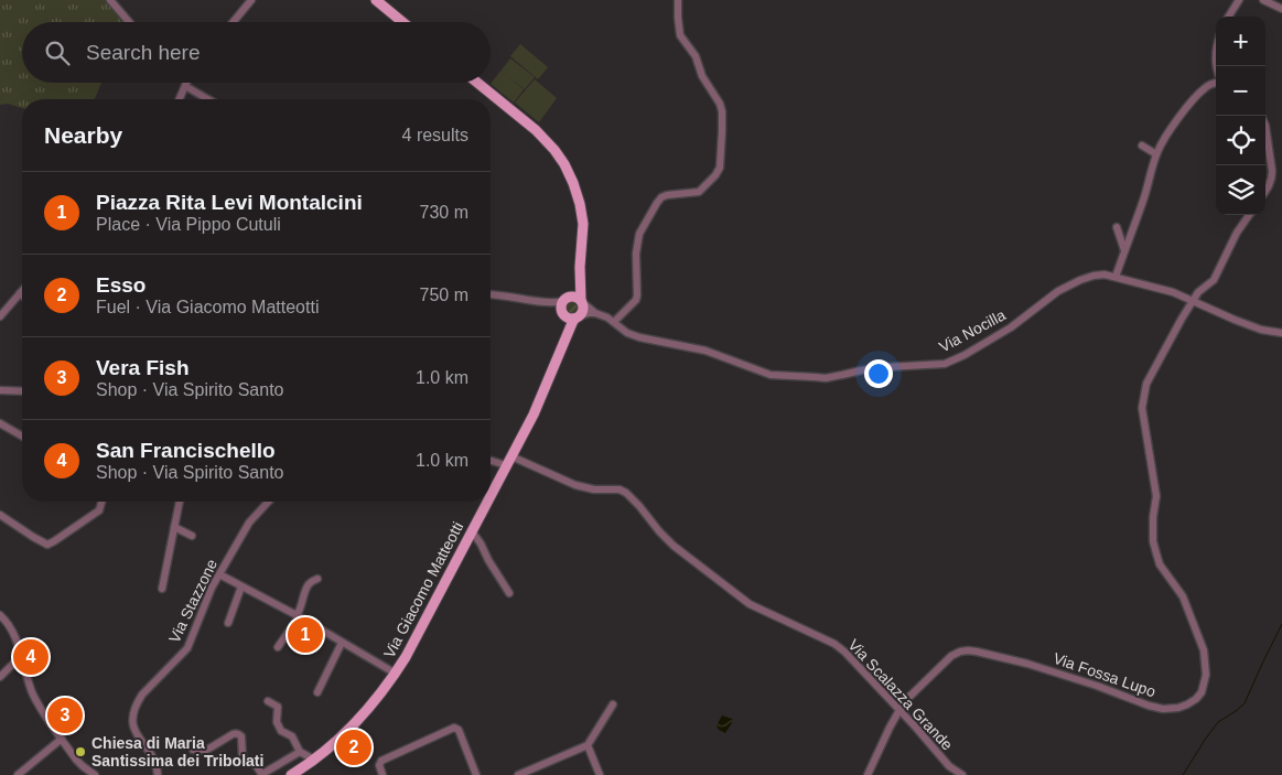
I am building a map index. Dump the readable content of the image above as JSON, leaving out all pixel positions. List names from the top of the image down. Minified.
{"streets":{"main road":["Via Giacomo Matteotti"],"street":["Via Nocilla","Via Stazzone","Via Fossa Lupo","Via Scalazza Grande"]},"crossings":[["Via Nocilla","Via Fossa Lupo"],["Via Giacomo Matteotti","Via Scalazza Grande"],["Via Fossa Lupo","Via Scalazza Grande"]],"places":["Chiesa di Maria Santissima dei Tribolati"],"page":{"map_buttons":["+","−"],"search":"Search here","heading":["Nearby","4 results"],"list":[{"mark":"1","name":"Piazza Rita Levi Montalcini","note":"Place · Via Pippo Cutuli","value":"730 m"},{"mark":"2","name":"Esso","note":"Fuel · Via Giacomo Matteotti","value":"750 m"},{"mark":"3","name":"Vera Fish","note":"Shop · Via Spirito Santo","value":"1.0 km"},{"mark":"4","name":"San Francischello","note":"Shop · Via Spirito Santo","value":"1.0 km"}],"pins":["1","4","3","2"]}}
